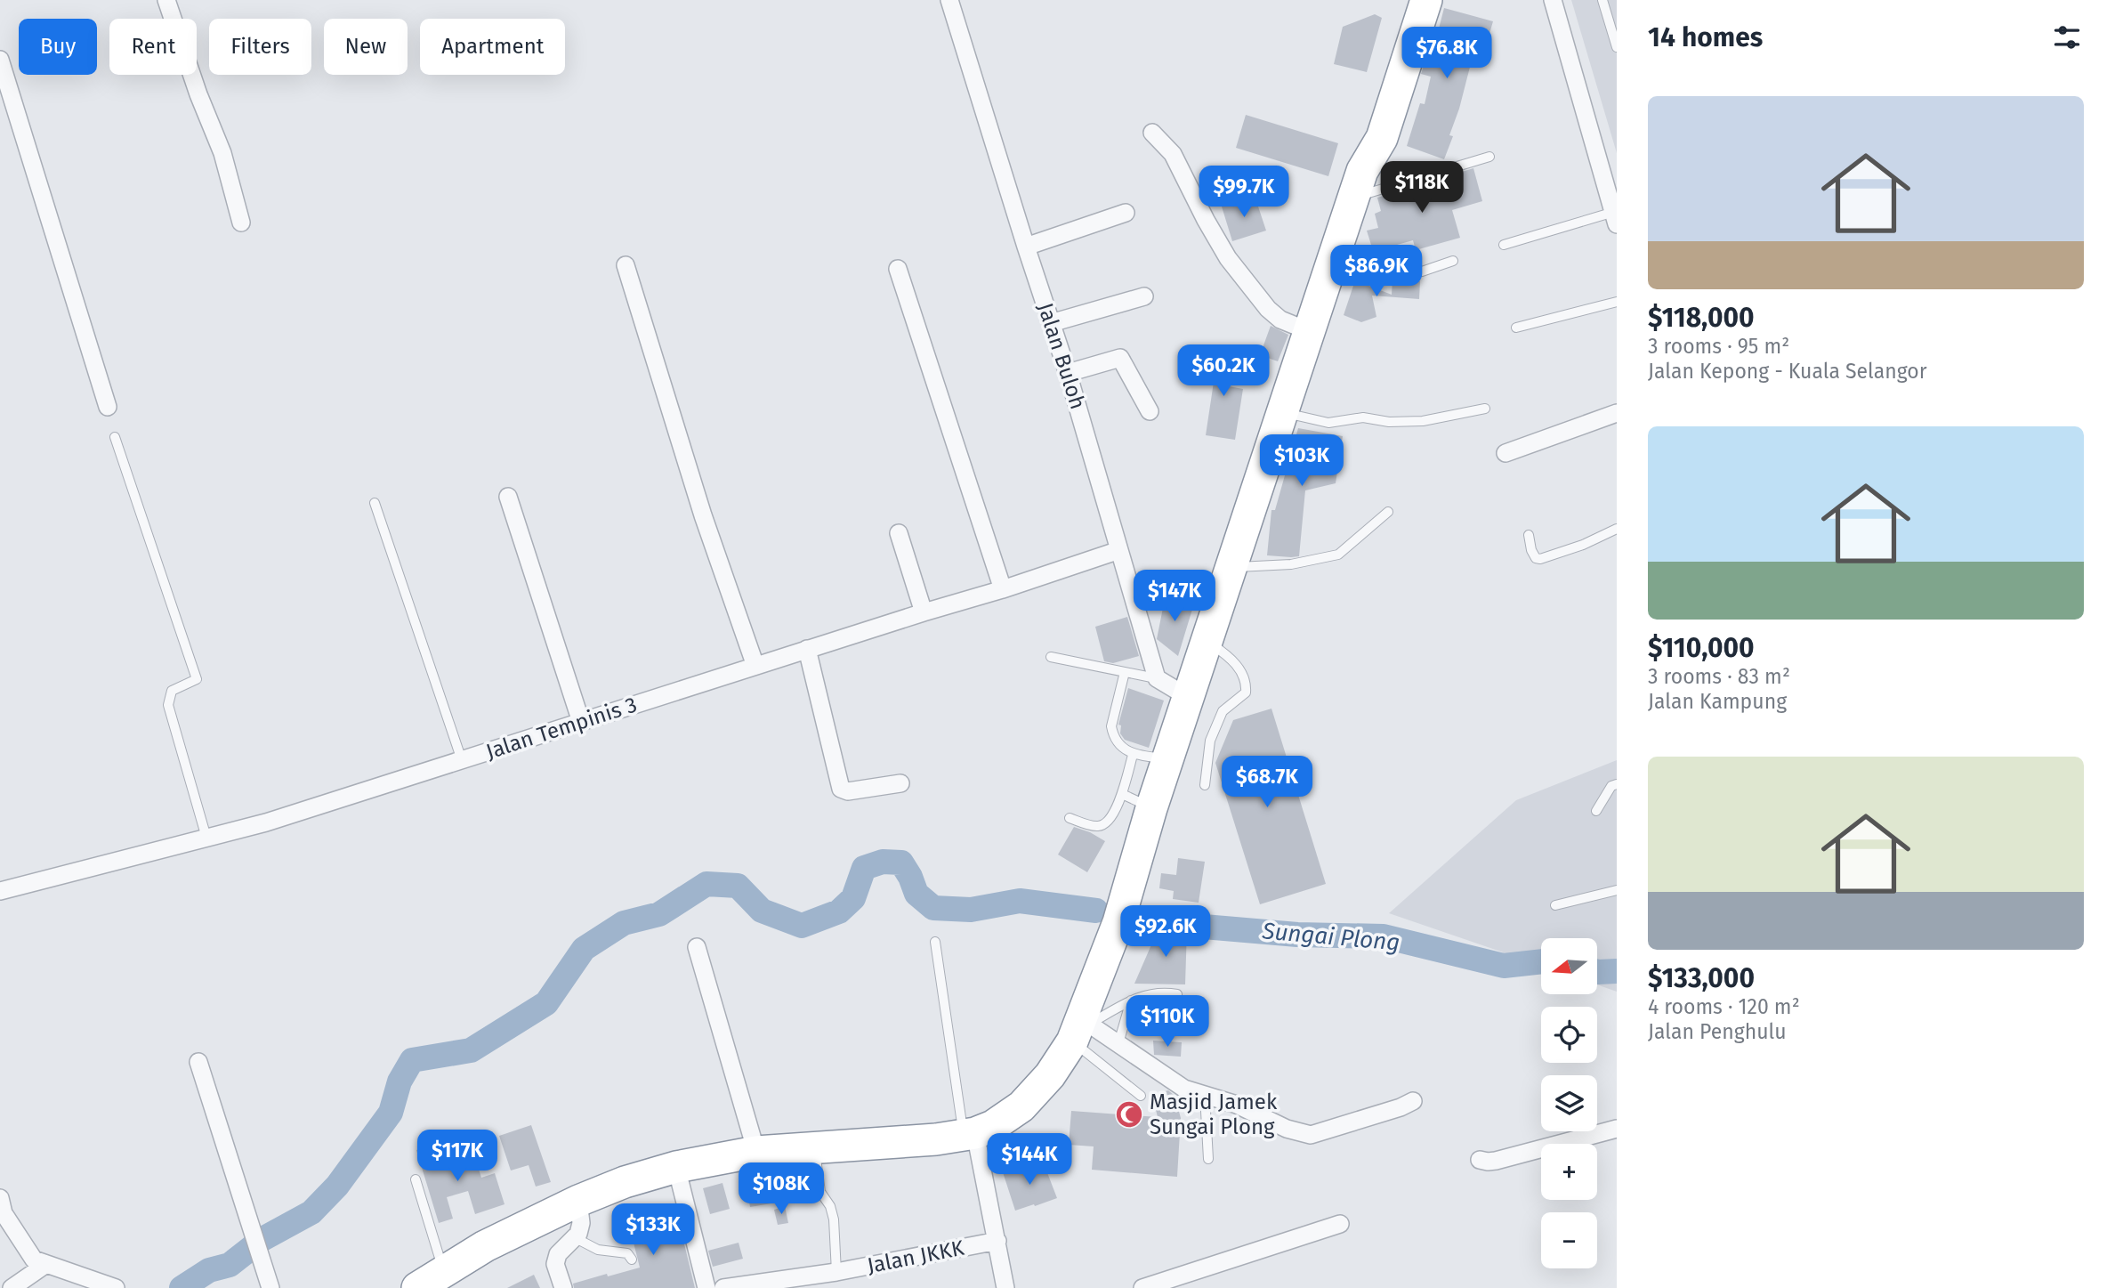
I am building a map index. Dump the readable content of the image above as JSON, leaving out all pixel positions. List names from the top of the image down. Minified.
{"streets":{"street":["Jalan Buloh","Jalan Tempinis 3","Jalan JKKK"]},"crossings":[["Jalan Buloh","Jalan Tempinis 3"]],"water":["Sungai Plong"],"places":{"mosque":["Masjid Jamek Sungai Plong"]},"north":"left","page":{"heading":"14 homes","chip":["Buy","Rent","Filters","New","Apartment"],"price":["$76.8K","$118K","$99.7K","$86.9K","$60.2K","$103K","$147K","$68.7K","$92.6K","$110K","$117K","$144K","$108K","$133K"],"list":[{"name":"$118,000","note":"3 rooms · 95 m² · Jalan Kepong - Kuala Selangor"},{"name":"$110,000","note":"3 rooms · 83 m² · Jalan Kampung"},{"name":"$133,000","note":"4 rooms · 120 m² · Jalan Penghulu"}],"map_buttons":["+","−"]}}
